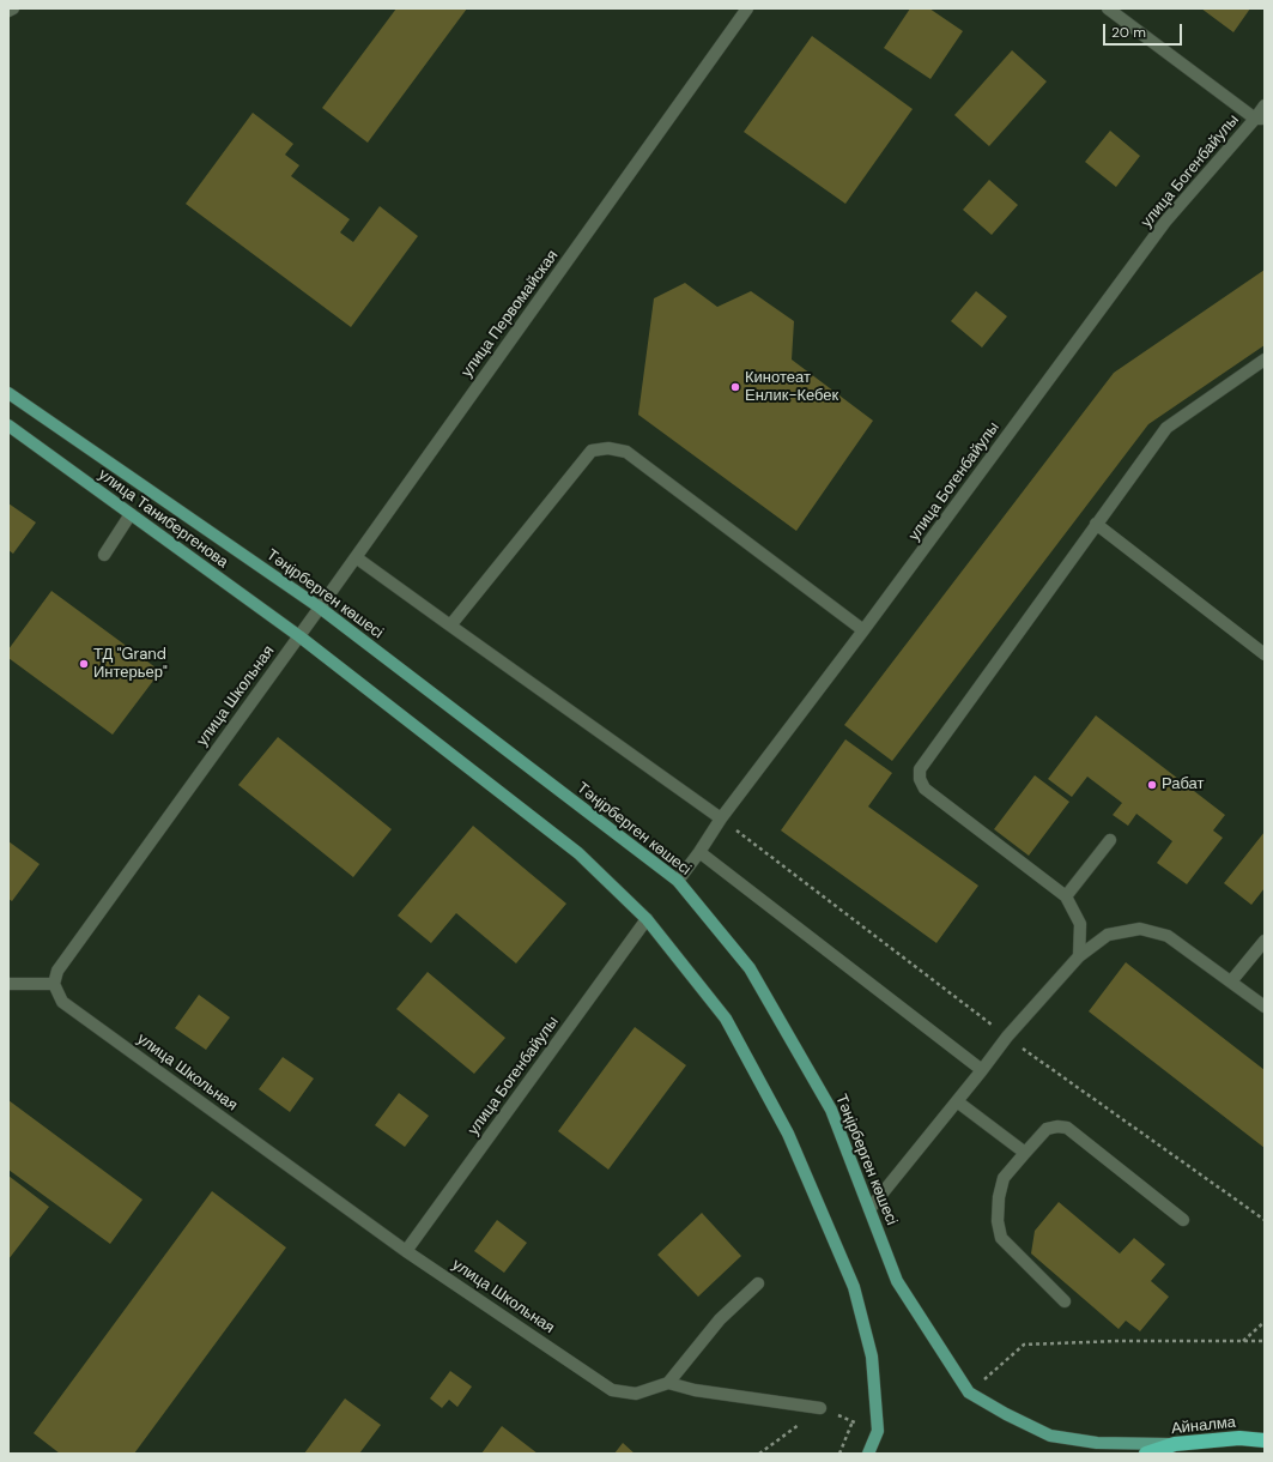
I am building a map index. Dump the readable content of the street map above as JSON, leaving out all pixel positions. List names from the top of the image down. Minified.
{"streets":{"highway":["Айналма"],"main road":["улица Танибергенова","Тәңірберген көшесі"],"street":["улица Богенбайулы","улица Первомайская","улица Школьная"]},"crossings":[["улица Богенбайулы","Тәңірберген көшесі"],["улица Богенбайулы","улица Школьная"],["улица Первомайская","улица Танибергенова"],["улица Первомайская","Тәңірберген көшесі"],["улица Первомайская","улица Школьная"],["улица Танибергенова","улица Школьная"],["Тәңірберген көшесі","Айналма"]],"places":["Кинотеат Енлик-Кебек","ТД \"Grand Интерьер\"","Рабат"],"scale_bar":"20 m"}
